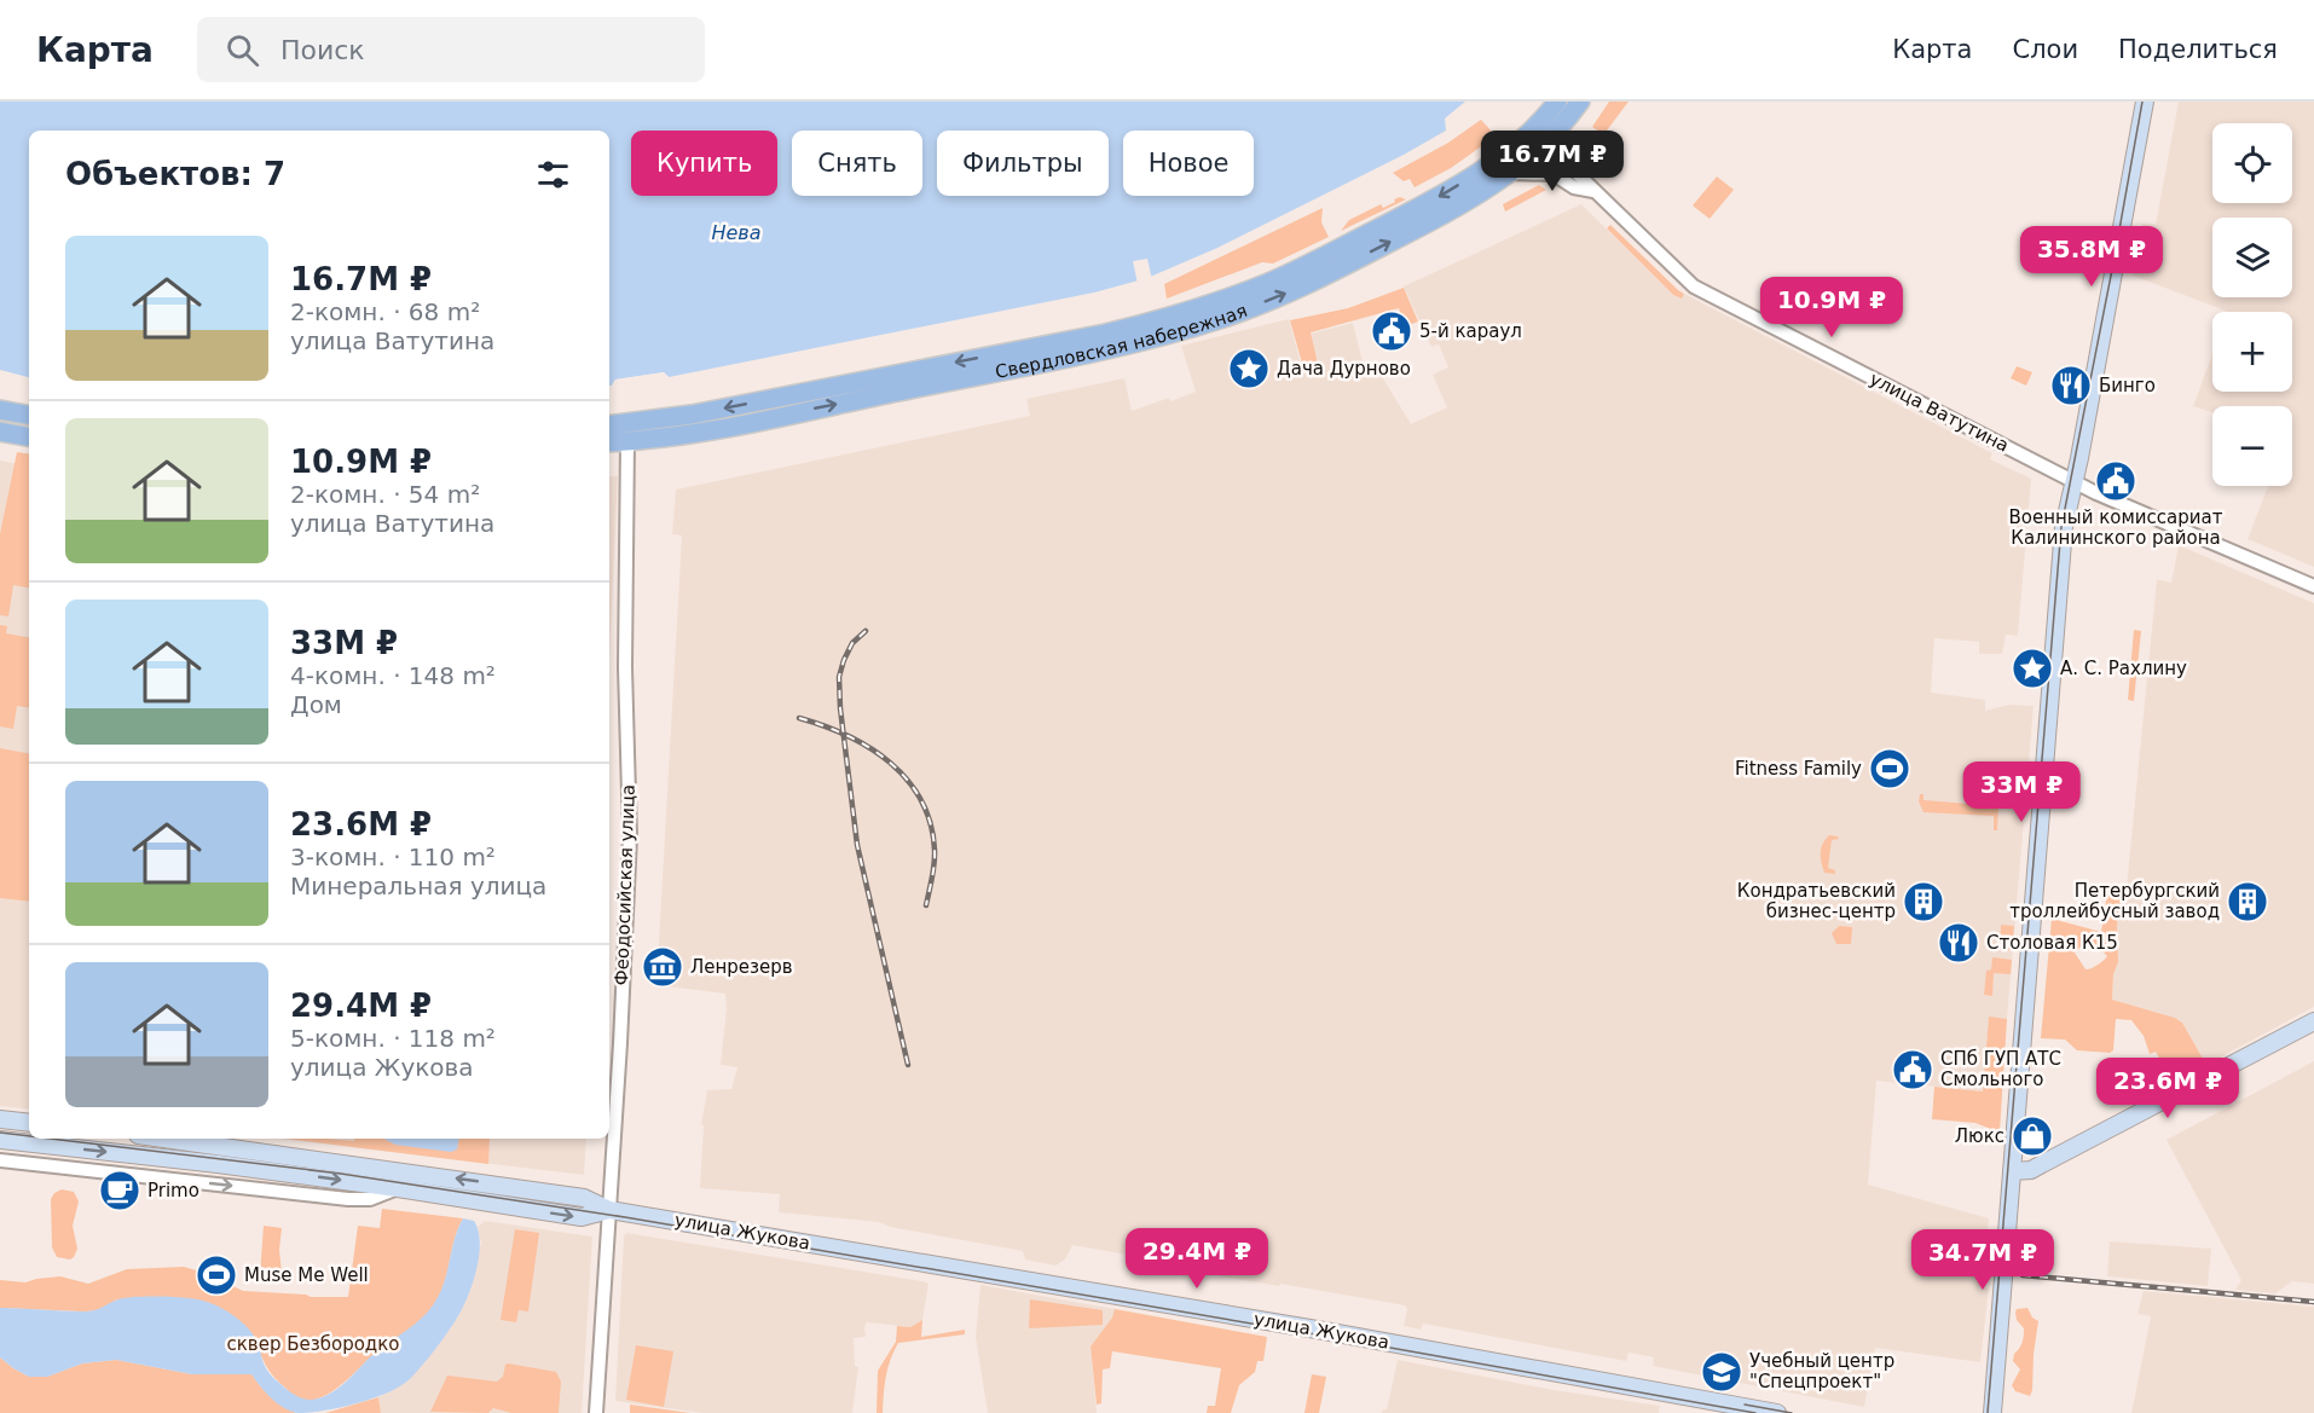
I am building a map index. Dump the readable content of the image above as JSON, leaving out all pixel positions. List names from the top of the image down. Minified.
{"streets":{"main road":["Свердловская набережная"],"street":["улица Ватутина","Феодосийская улица","улица Жукова"]},"crossings":[["Свердловская набережная","улица Ватутина"],["Свердловская набережная","Феодосийская улица"],["Феодосийская улица","улица Жукова"]],"water":["Нева"],"parks":["сквер Безбородко"],"places":{"public building":["5-й караул","Военный комиссариат Калининского района","СПб ГУП АТС Смольного"],"place":["Дача Дурново","А. С. Рахлину"],"restaurant":["Бинго","Столовая К15"],"sports":["Fitness Family","Muse Me Well"],"building":["Кондратьевский бизнес-центр","Петербургский троллейбусный завод"],"museum":["Ленрезерв"],"shop":["Люкс"],"cafe":["Primo"],"school or university":["Учебный центр \"Спецпроект\""]},"page":{"header":"Карта","search":"Поиск","nav":["Карта","Слои","Поделиться"],"map_buttons":["+","−"],"price":["16.7M ₽","35.8M ₽","10.9M ₽","33M ₽","23.6M ₽","29.4M ₽","34.7M ₽"],"chip":["Купить","Снять","Фильтры","Новое"],"heading":"Объектов: 7","list":[{"name":"16.7M ₽","note":"2-комн. · 68 m² · улица Ватутина"},{"name":"10.9M ₽","note":"2-комн. · 54 m² · улица Ватутина"},{"name":"33M ₽","note":"4-комн. · 148 m² · Дом"},{"name":"23.6M ₽","note":"3-комн. · 110 m² · Минеральная улица"},{"name":"29.4M ₽","note":"5-комн. · 118 m² · улица Жукова"}]}}
